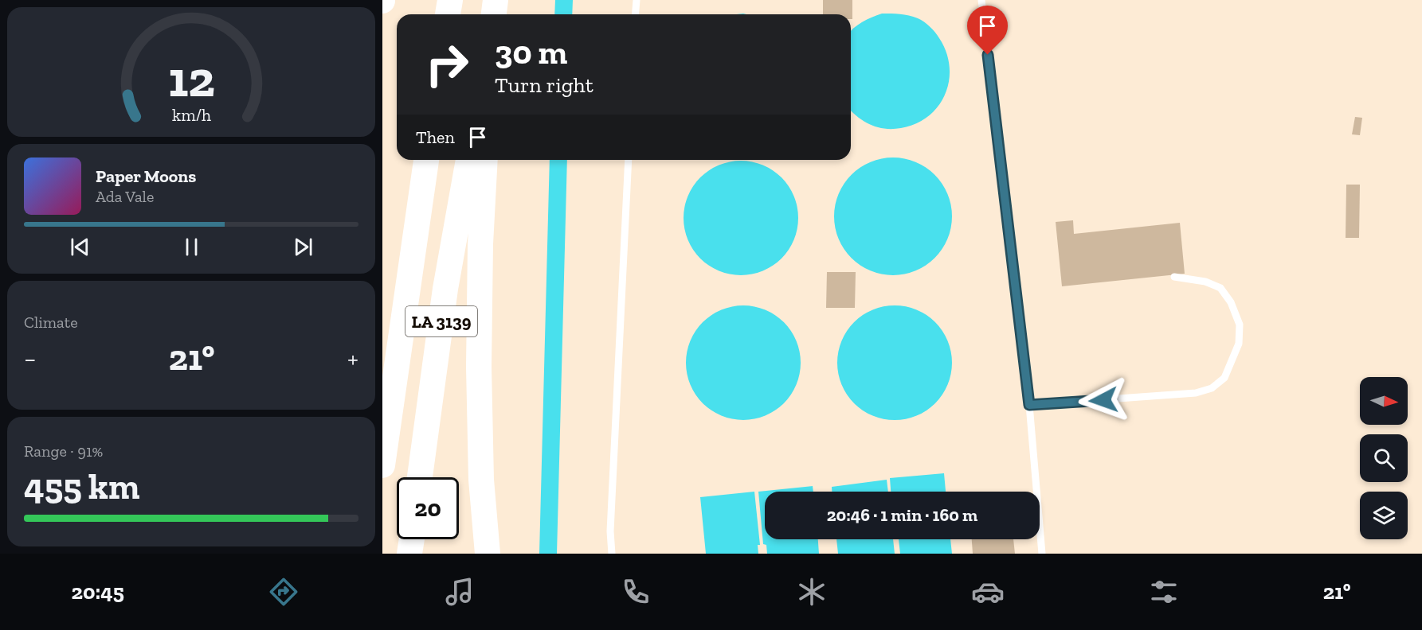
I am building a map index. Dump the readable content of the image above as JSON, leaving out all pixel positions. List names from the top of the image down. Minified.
{"streets":{"highway":["LA 3139"]},"north":"right","page":{"turn":["30 m","Turn right"],"then":"Then","song":["Paper Moons","Ada Vale"],"tile":["Climate",["Range · 91%","455 km"]],"heat":["−","21°","+"],"limit":"20","trip":"20:46 · 1 min · 160 m","tabs":["20:45","21°"],"gauge":["12","km/h"]}}
